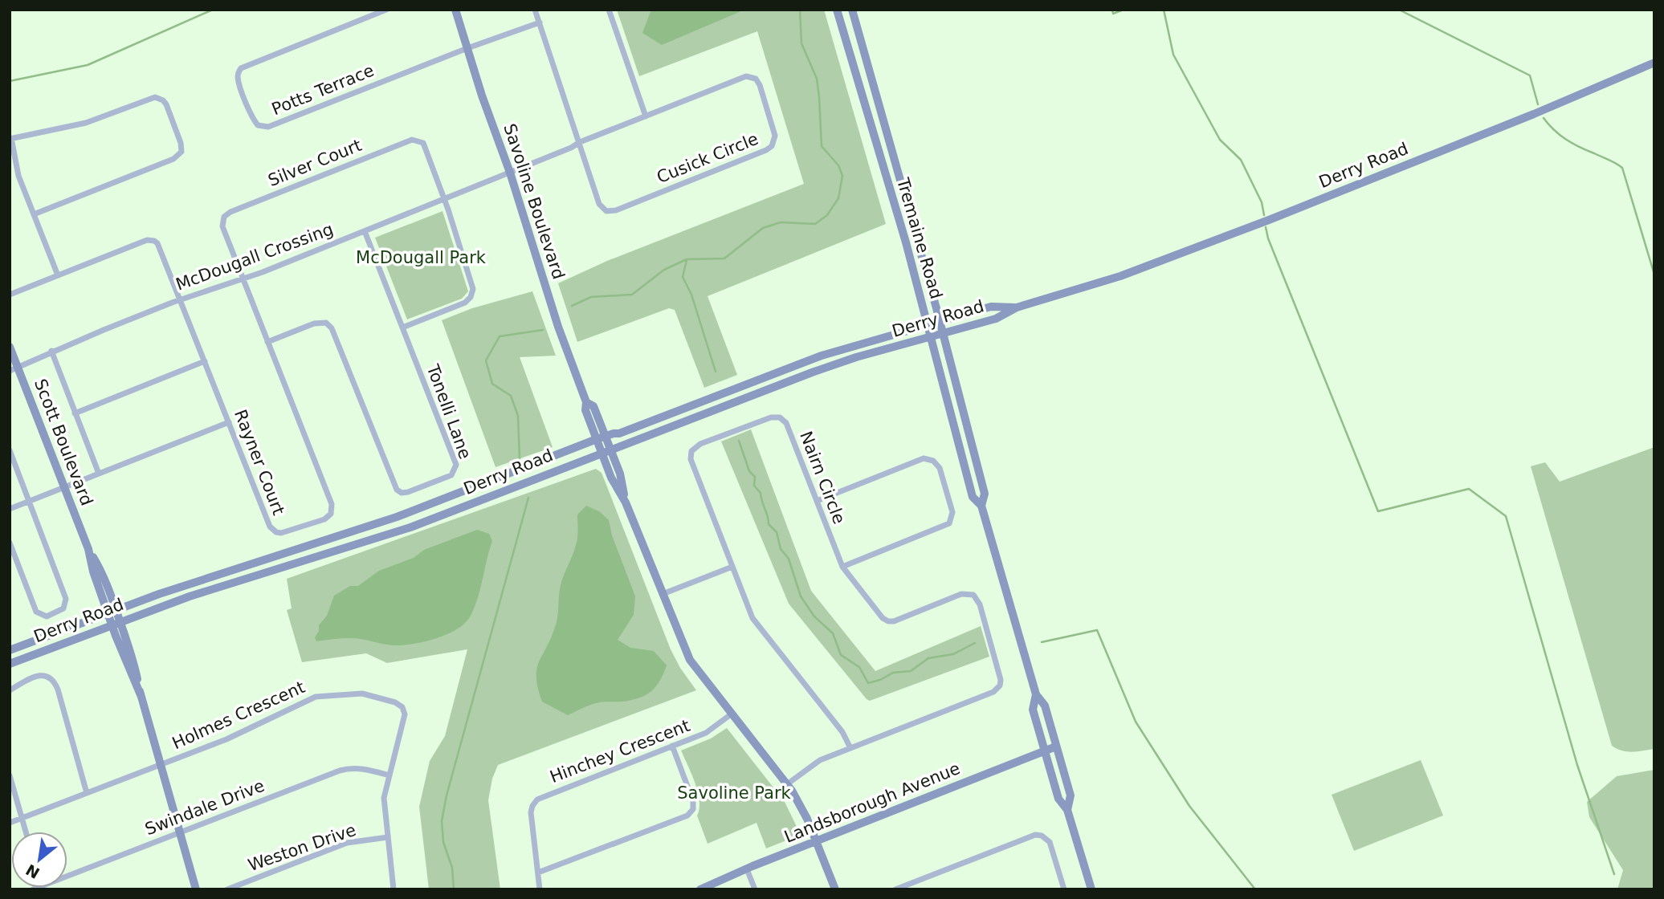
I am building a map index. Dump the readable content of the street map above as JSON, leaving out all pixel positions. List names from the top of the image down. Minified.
{"streets":{"main road":["Derry Road","Savoline Boulevard","Tremaine Road","Scott Boulevard","Landsborough Avenue"],"street":["Potts Terrace","Cusick Circle","Silver Court","McDougall Crossing","Tonelli Lane","Rayner Court","Nairn Circle","Holmes Crescent","Hinchey Crescent","Swindale Drive","Weston Drive"]},"crossings":[["Potts Terrace","Savoline Boulevard"],["Cusick Circle","Savoline Boulevard"],["Cusick Circle","McDougall Crossing"],["Silver Court","McDougall Crossing"],["Silver Court","Rayner Court"],["Derry Road","Savoline Boulevard"],["Derry Road","Tremaine Road"],["Derry Road","Scott Boulevard"],["Savoline Boulevard","McDougall Crossing"],["Savoline Boulevard","Nairn Circle"],["Savoline Boulevard","Hinchey Crescent"],["Savoline Boulevard","Landsborough Avenue"],["Tremaine Road","Landsborough Avenue"],["McDougall Crossing","Tonelli Lane"],["McDougall Crossing","Scott Boulevard"],["McDougall Crossing","Rayner Court"],["Tonelli Lane","Rayner Court"],["Scott Boulevard","Holmes Crescent"],["Scott Boulevard","Swindale Drive"],["Holmes Crescent","Swindale Drive"],["Holmes Crescent","Weston Drive"]],"parks":["McDougall Park","Savoline Park"],"north":"bottom left"}
